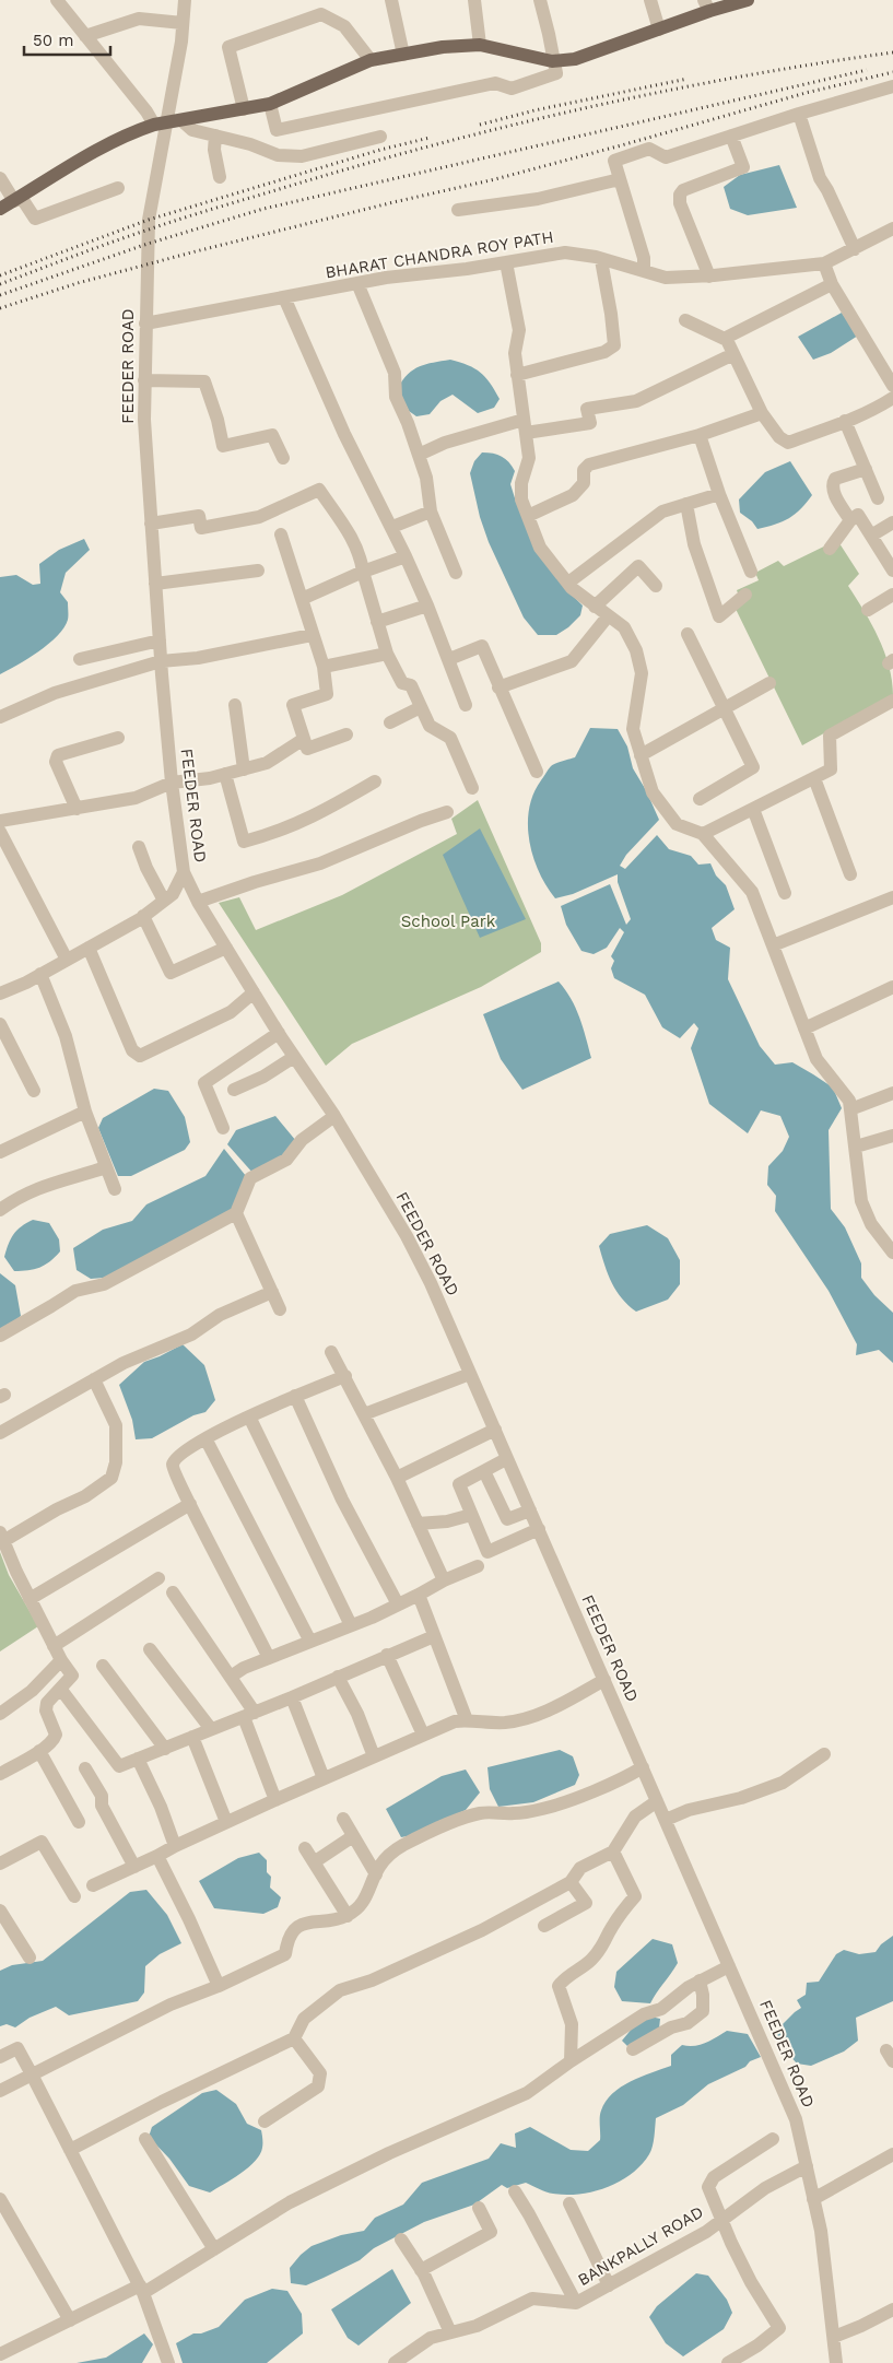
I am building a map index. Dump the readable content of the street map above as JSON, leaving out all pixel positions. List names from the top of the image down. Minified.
{"streets":{"street":["BHARAT CHANDRA ROY PATH","FEEDER ROAD","BANKPALLY ROAD"]},"crossings":[["BHARAT CHANDRA ROY PATH","FEEDER ROAD"],["FEEDER ROAD","BANKPALLY ROAD"]],"parks":["School Park"],"scale_bar":"50 m"}
